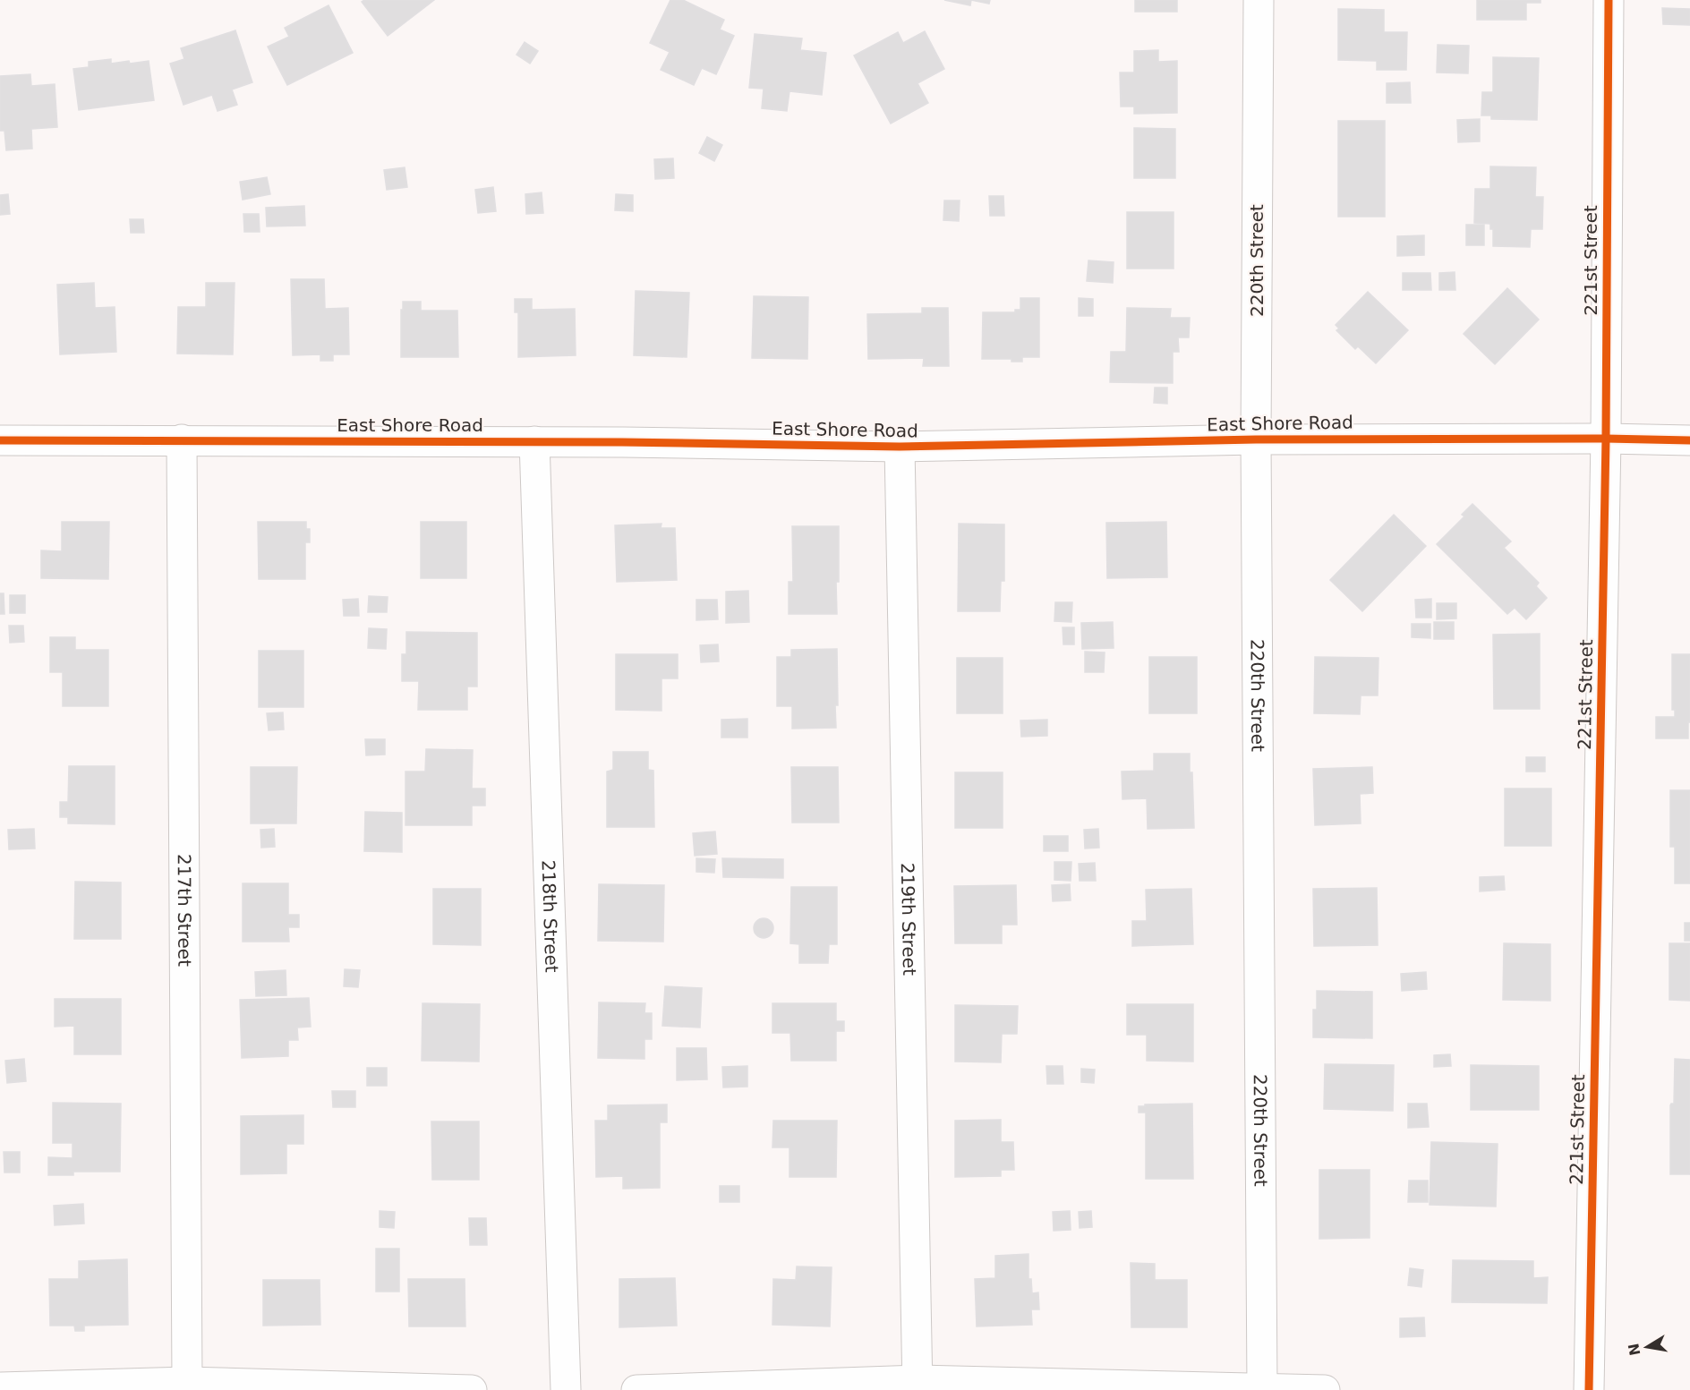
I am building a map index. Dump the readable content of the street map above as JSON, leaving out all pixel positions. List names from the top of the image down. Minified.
{"streets":{"street":["220th Street","221st Street","East Shore Road","217th Street","218th Street","219th Street"]},"crossings":[["220th Street","East Shore Road"],["221st Street","East Shore Road"],["East Shore Road","217th Street"],["East Shore Road","218th Street"],["East Shore Road","219th Street"]],"north":"left"}
